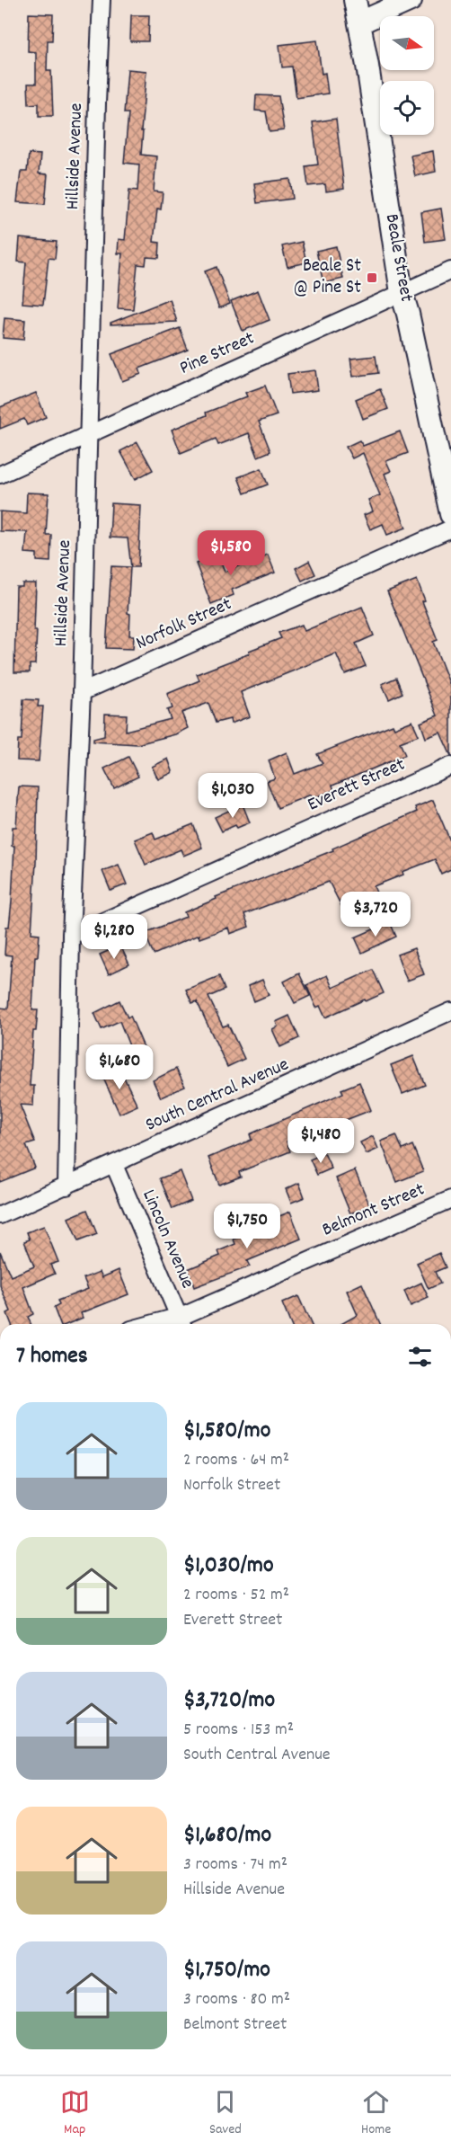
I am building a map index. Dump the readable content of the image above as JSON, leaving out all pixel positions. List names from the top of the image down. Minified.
{"streets":{"main road":["Beale Street"],"street":["Hillside Avenue","Pine Street","Norfolk Street","Everett Street","South Central Avenue","Belmont Street","Lincoln Avenue"]},"crossings":[["Hillside Avenue","Pine Street"],["Hillside Avenue","Norfolk Street"],["Hillside Avenue","Everett Street"],["Hillside Avenue","South Central Avenue"],["Beale Street","Pine Street"],["South Central Avenue","Lincoln Avenue"],["Belmont Street","Lincoln Avenue"]],"places":{"transit":["Beale St @ Pine St"]},"north":"right","page":{"price":["$1,580","$1,030","$3,720","$1,280","$1,680","$1,480","$1,750"],"heading":"7 homes","list":[{"name":"$1,580/mo","note":"2 rooms · 64 m² · Norfolk Street"},{"name":"$1,030/mo","note":"2 rooms · 52 m² · Everett Street"},{"name":"$3,720/mo","note":"5 rooms · 153 m² · South Central Avenue"},{"name":"$1,680/mo","note":"3 rooms · 74 m² · Hillside Avenue"},{"name":"$1,750/mo","note":"3 rooms · 80 m² · Belmont Street"}],"tabs":["Map","Saved","Home"]}}
